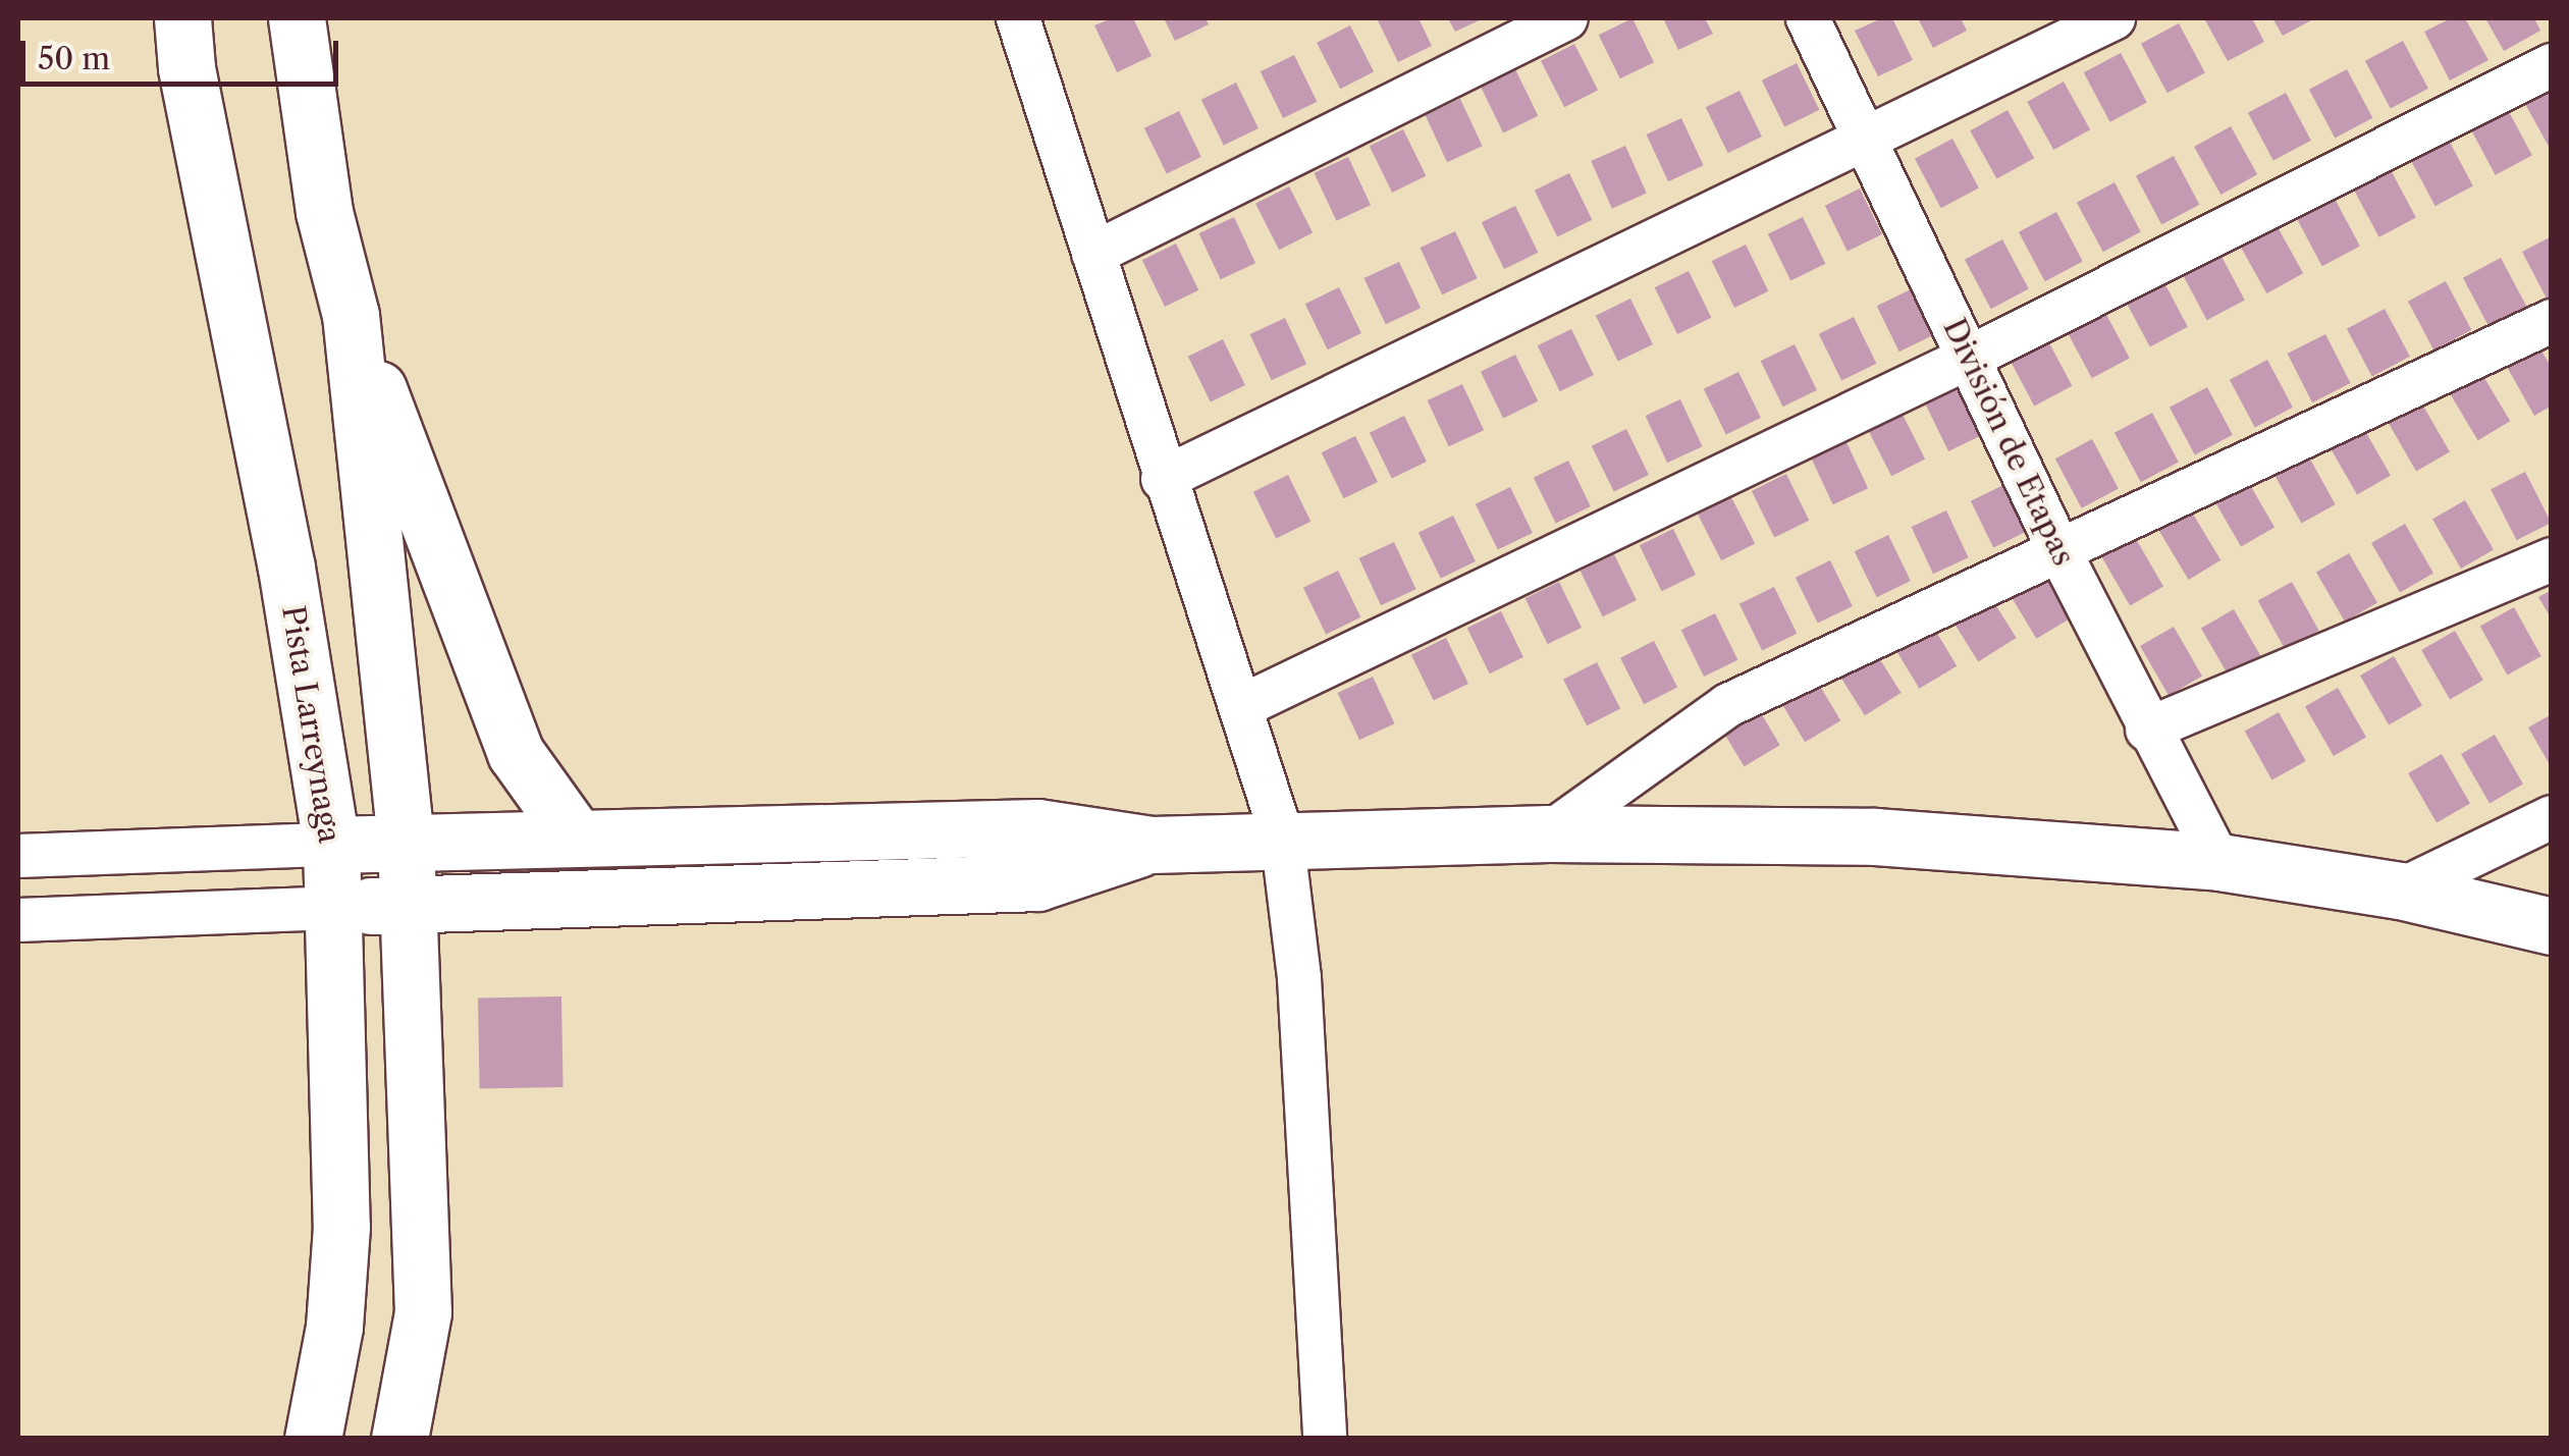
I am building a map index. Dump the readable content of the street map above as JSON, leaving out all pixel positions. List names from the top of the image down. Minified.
{"streets":{"main road":["Pista Larreynaga"],"street":["División de Etapas"]},"scale_bar":"50 m"}
